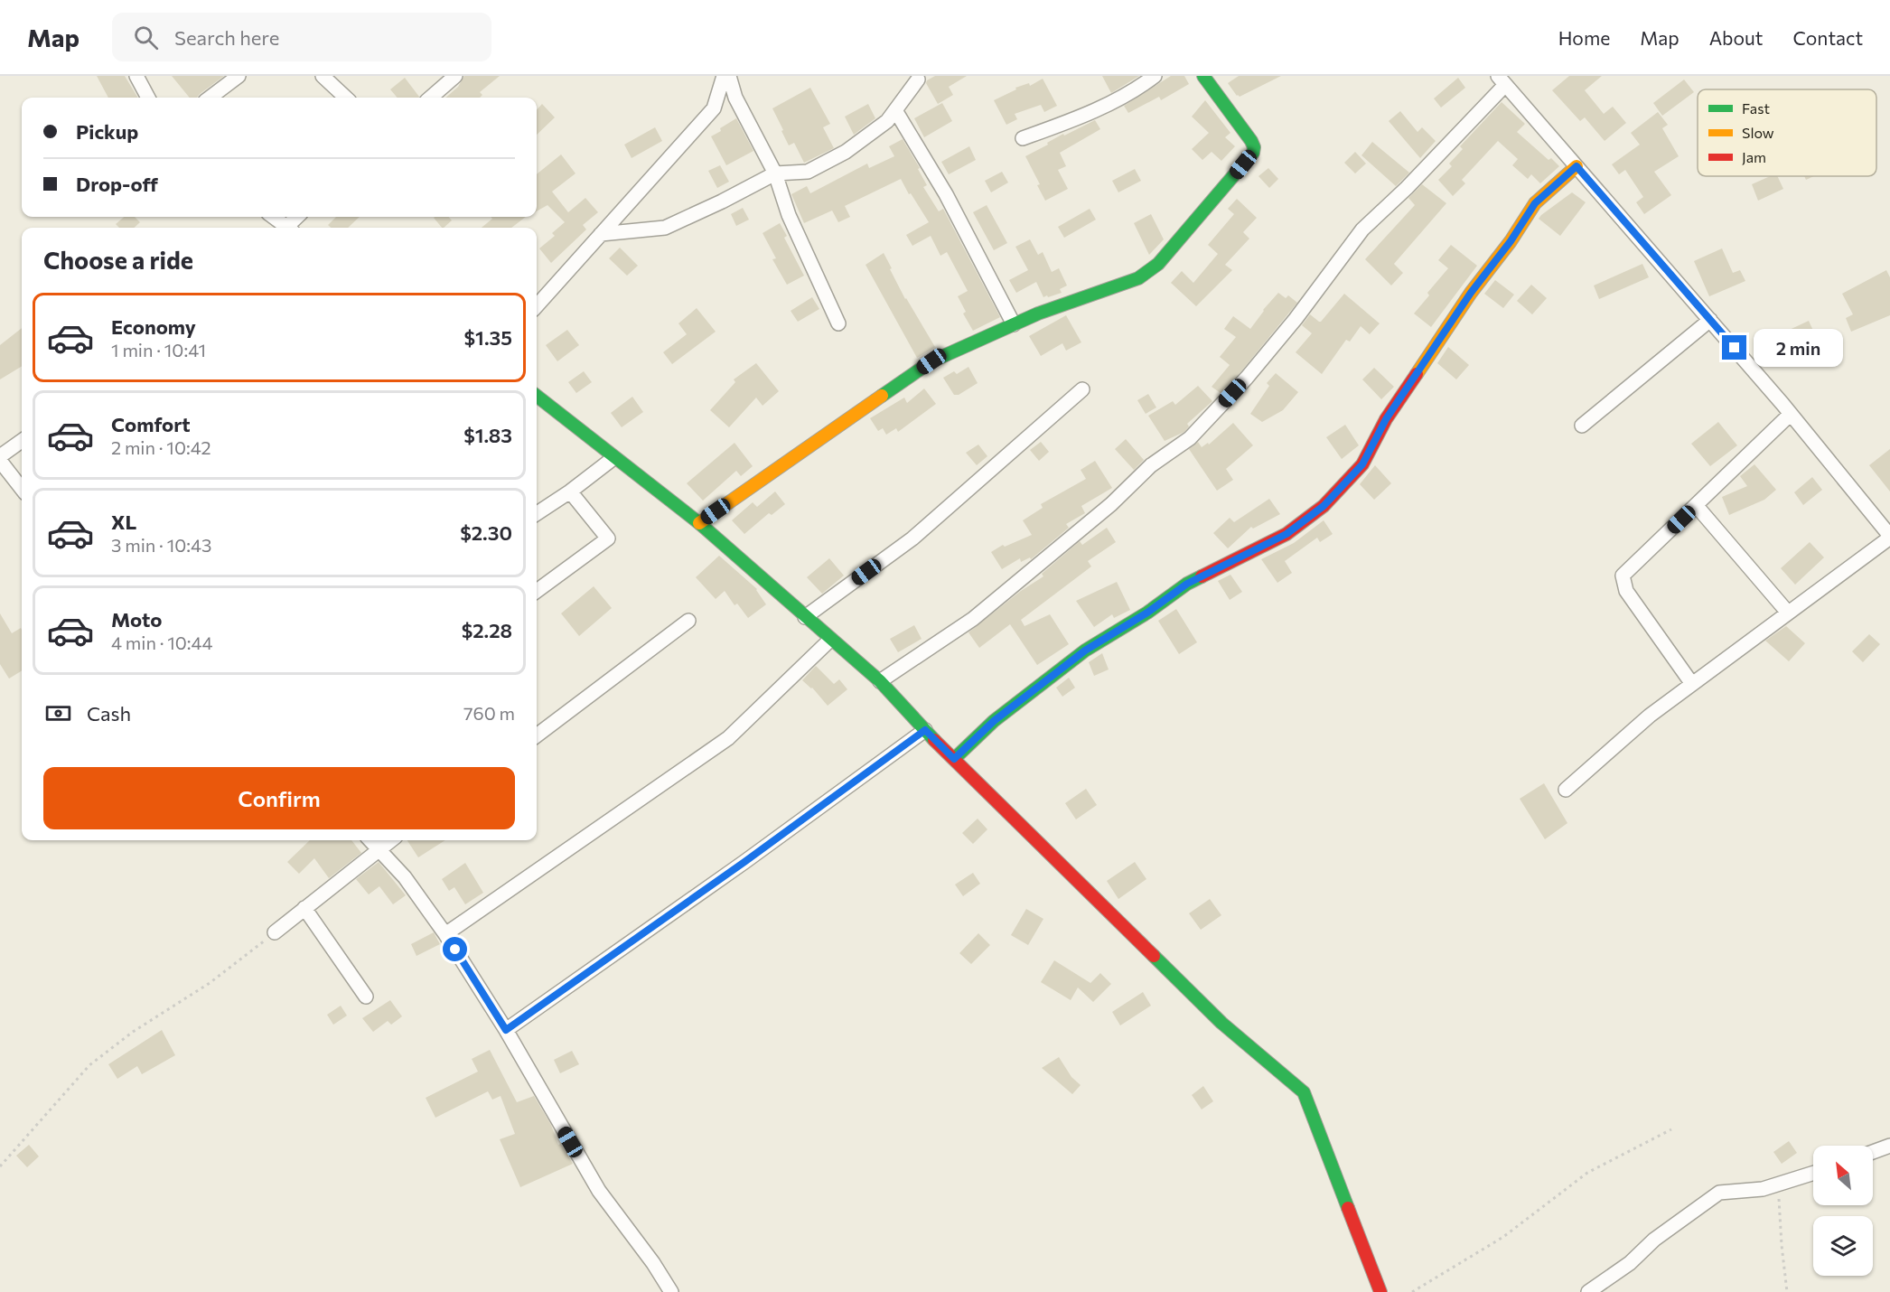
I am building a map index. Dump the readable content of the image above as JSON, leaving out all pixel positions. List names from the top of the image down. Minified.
{"legend":["Fast","Slow","Jam"],"north":"top left","page":{"header":"Map","search":"Search here","nav":["Home","Map","About","Contact"],"banner":["Pickup","Drop-off"],"heading":"Choose a ride","list":[{"name":"Economy","note":"1 min · 10:41","value":"$1.35"},{"name":"Comfort","note":"2 min · 10:42","value":"$1.83"},{"name":"XL","note":"3 min · 10:43","value":"$2.30"},{"name":"Moto","note":"4 min · 10:44","value":"$2.28"}],"bubble":"2 min","pay":["Cash","760 m"],"buttons":"Confirm"}}
